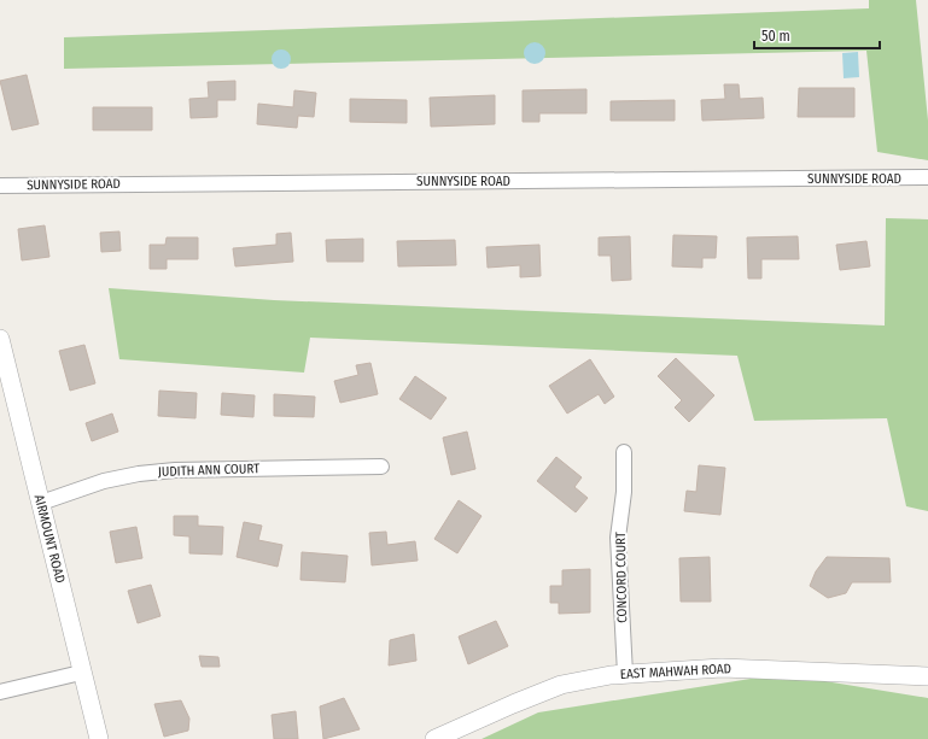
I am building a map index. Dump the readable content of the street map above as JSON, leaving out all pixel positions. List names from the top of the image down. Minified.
{"streets":{"street":["SUNNYSIDE ROAD","JUDITH ANN COURT","AIRMOUNT ROAD","CONCORD COURT","EAST MAHWAH ROAD"]},"crossings":[["JUDITH ANN COURT","AIRMOUNT ROAD"],["CONCORD COURT","EAST MAHWAH ROAD"]],"scale_bar":"50 m"}
